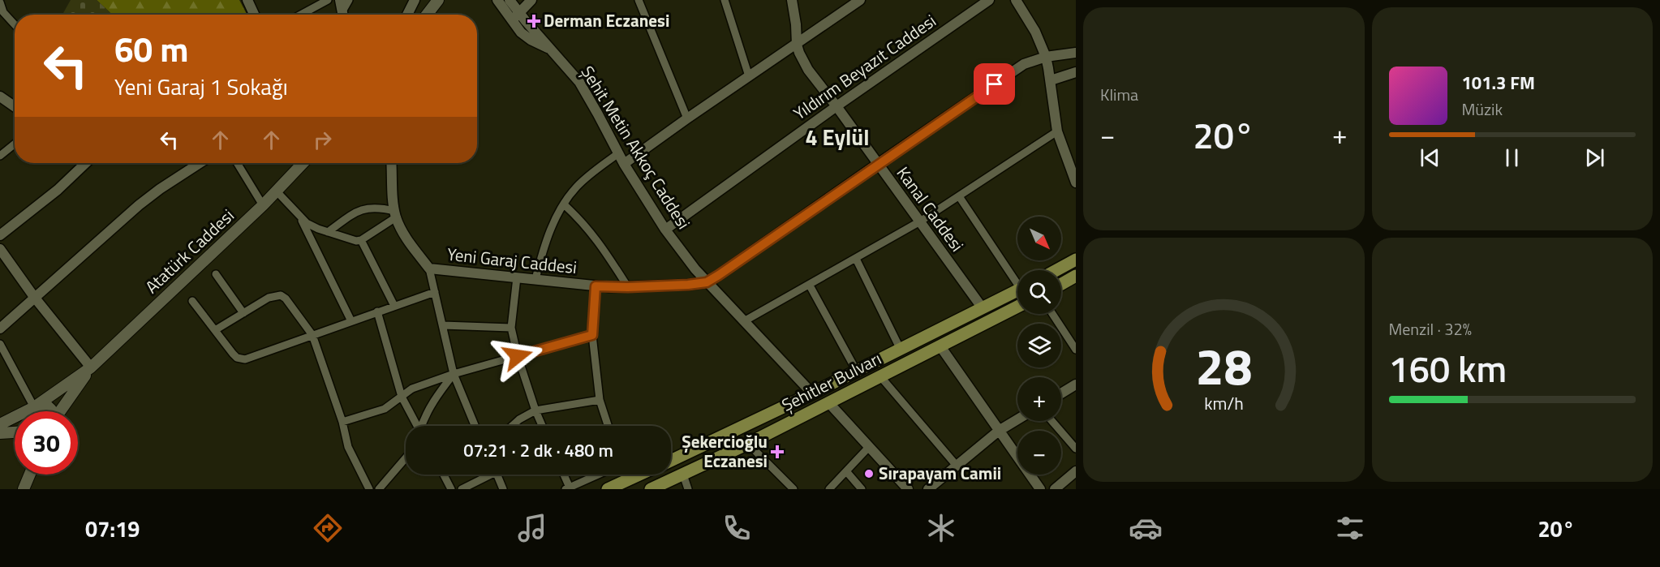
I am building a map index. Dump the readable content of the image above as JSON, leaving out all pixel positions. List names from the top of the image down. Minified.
{"streets":{"main road":["Atatürk Caddesi","Şehitler Bulvarı"],"street":["Yıldırım Beyazıt Caddesi","Şehit Metin Akkoç Caddesi","Kanal Caddesi","Yeni Garaj Caddesi"]},"crossings":[["Yıldırım Beyazıt Caddesi","Şehit Metin Akkoç Caddesi"],["Yıldırım Beyazıt Caddesi","Kanal Caddesi"],["Şehit Metin Akkoç Caddesi","Yeni Garaj Caddesi"],["Şehit Metin Akkoç Caddesi","Şehitler Bulvarı"],["Kanal Caddesi","Yeni Garaj Caddesi"],["Kanal Caddesi","Şehitler Bulvarı"]],"districts":["4 Eylül"],"places":{"health":["Derman Eczanesi","Şekercioğlu Eczanesi"],"other":["Sırapayam Camii"]},"north":"bottom right","page":{"tile":["Klima",["Menzil · 32%","160 km"]],"turn":["60 m","Yeni Garaj 1 Sokağı"],"song":["101.3 FM","Müzik"],"heat":["−","20°","+"],"map_buttons":["+","−"],"limit":"30","trip":"07:21 · 2 dk · 480 m","tabs":["07:19","20°"],"gauge":["28","km/h"]}}
